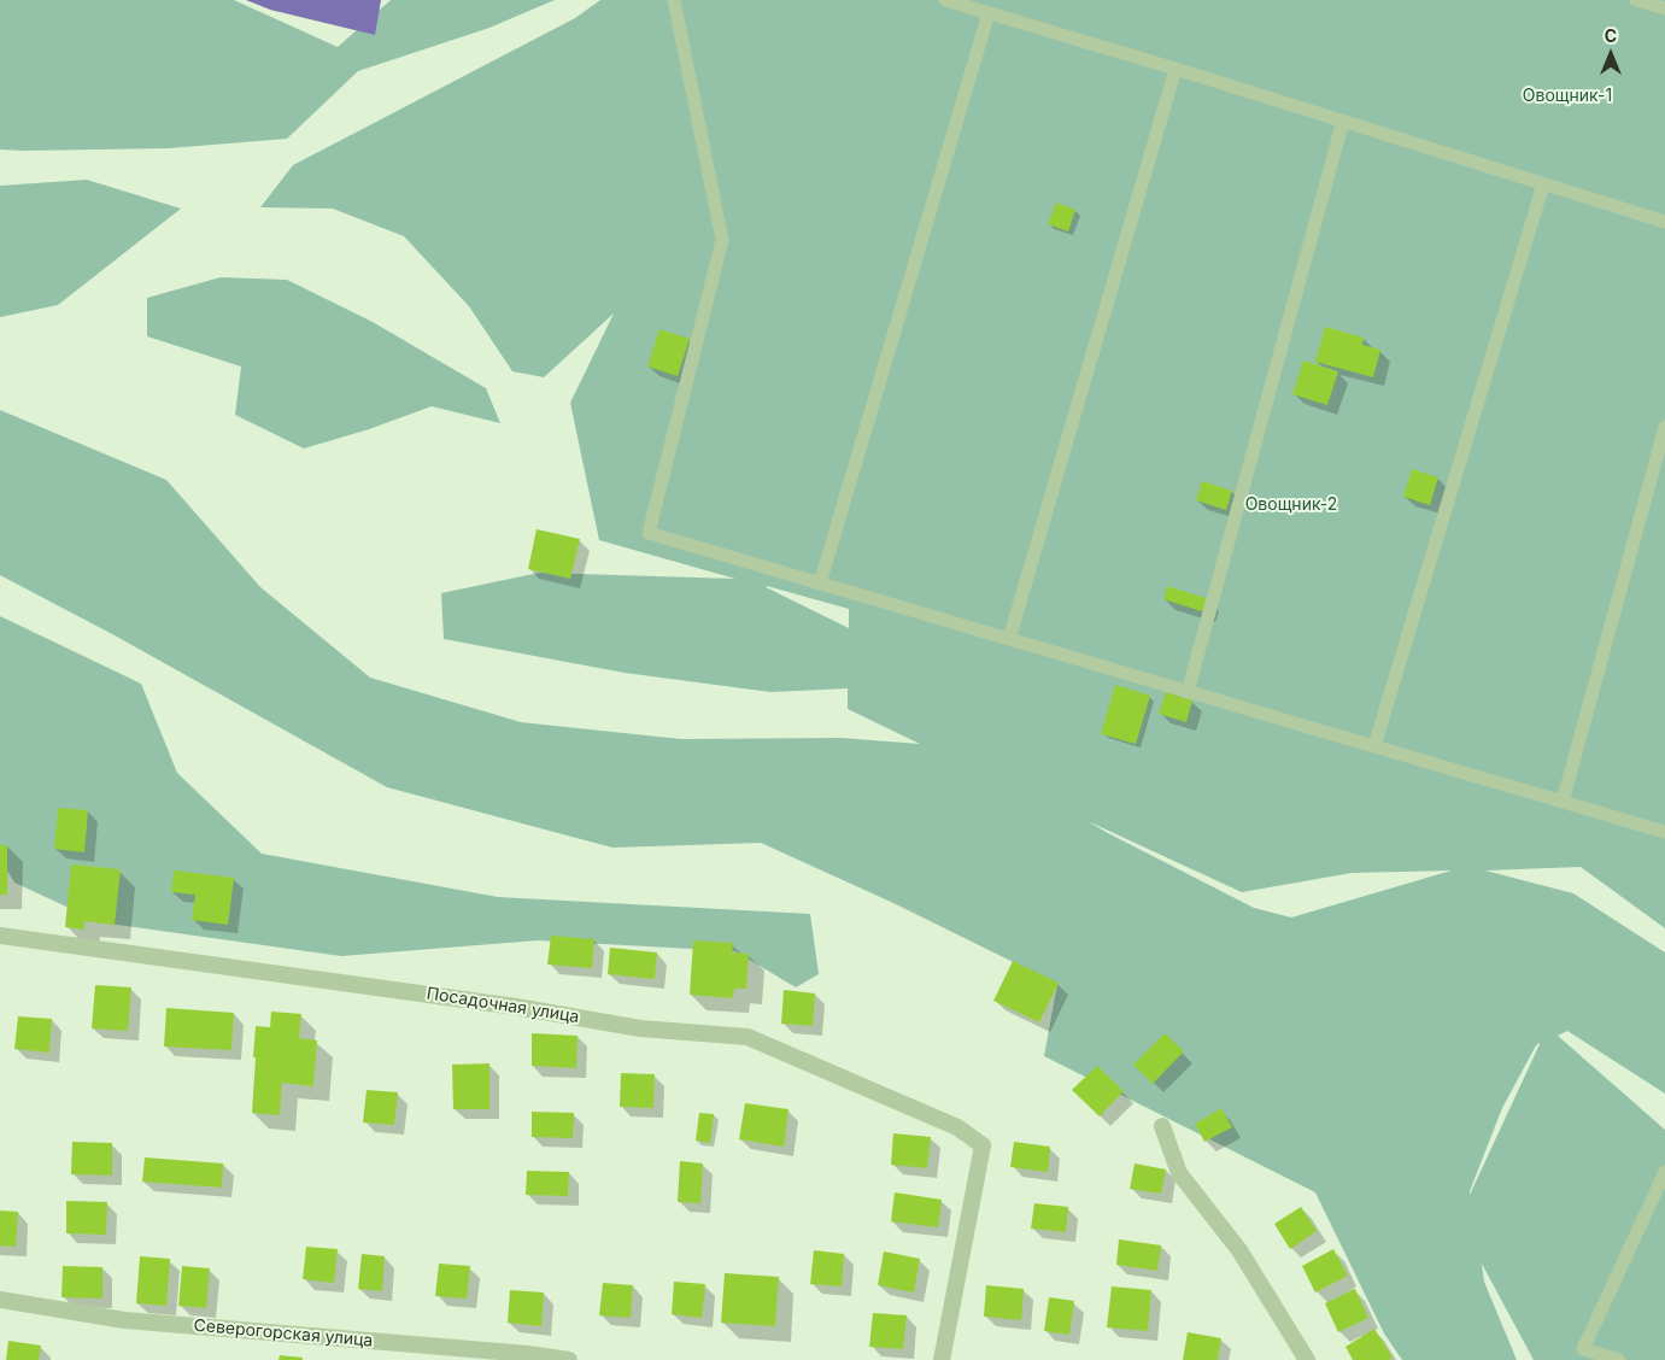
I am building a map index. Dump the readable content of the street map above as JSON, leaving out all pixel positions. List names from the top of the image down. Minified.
{"streets":{"street":["Посадочная улица","Северогорская улица"]},"parks":["Овощник-1","Овощник-2"],"north":"top"}
